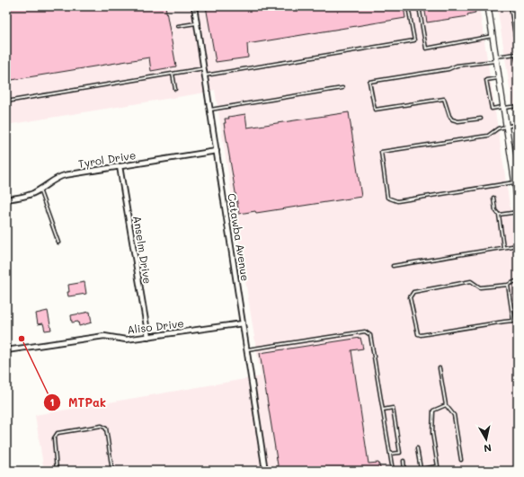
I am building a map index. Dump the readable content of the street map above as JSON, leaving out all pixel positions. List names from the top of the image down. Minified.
{"streets":{"street":["Tyrol Drive","Catawba Avenue","Anselm Drive","Aliso Drive"]},"crossings":[["Tyrol Drive","Catawba Avenue"],["Tyrol Drive","Anselm Drive"],["Catawba Avenue","Aliso Drive"],["Anselm Drive","Aliso Drive"]],"places":["MTPak"],"north":"bottom"}
